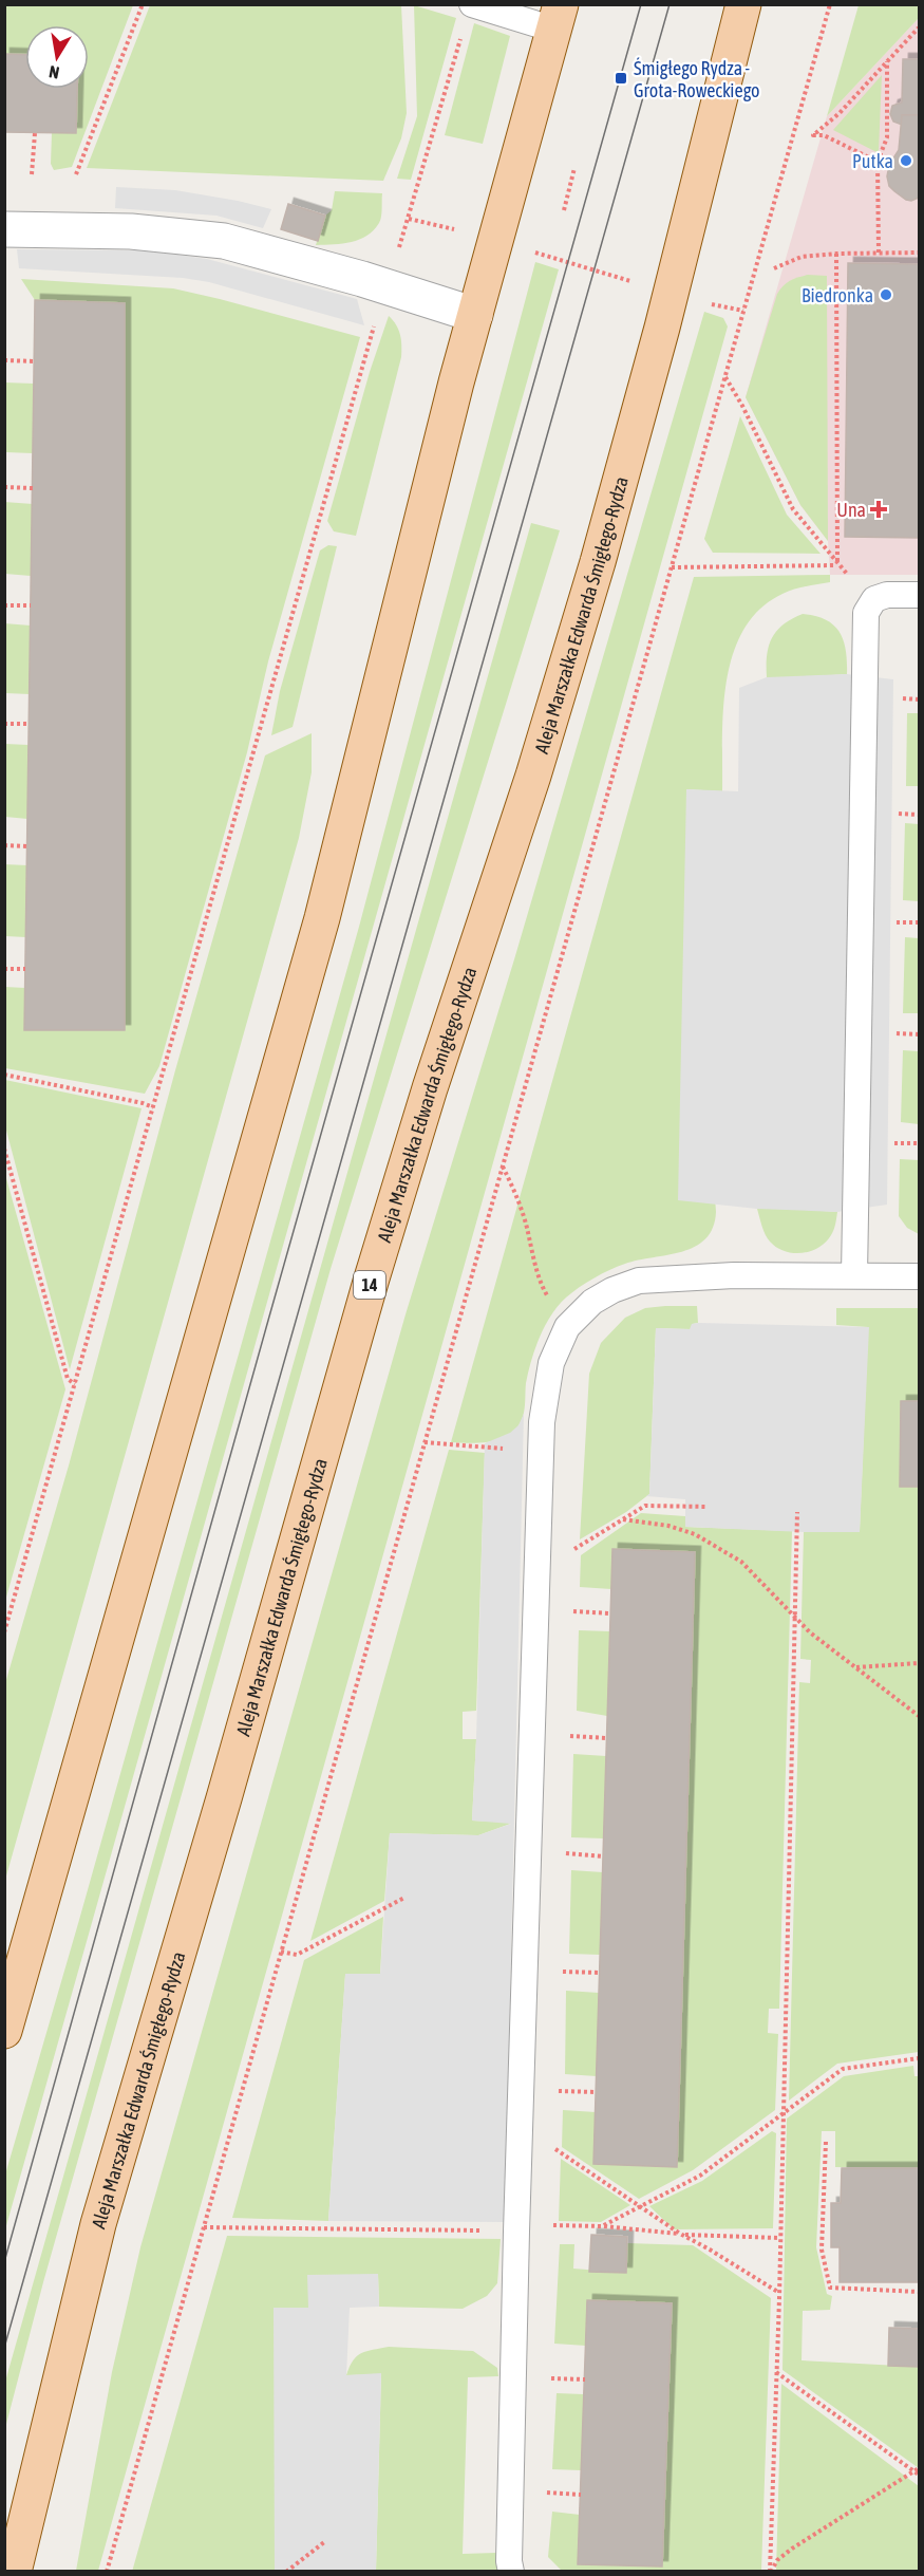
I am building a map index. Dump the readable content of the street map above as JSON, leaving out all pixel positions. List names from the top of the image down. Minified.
{"streets":{"main road":["Aleja Marszałka Edwarda Śmigłego-Rydza","14"]},"places":{"transit":["Śmigłego Rydza - Grota-Roweckiego"],"other":["Putka","Biedronka"],"health":["Una"]},"north":"bottom"}
